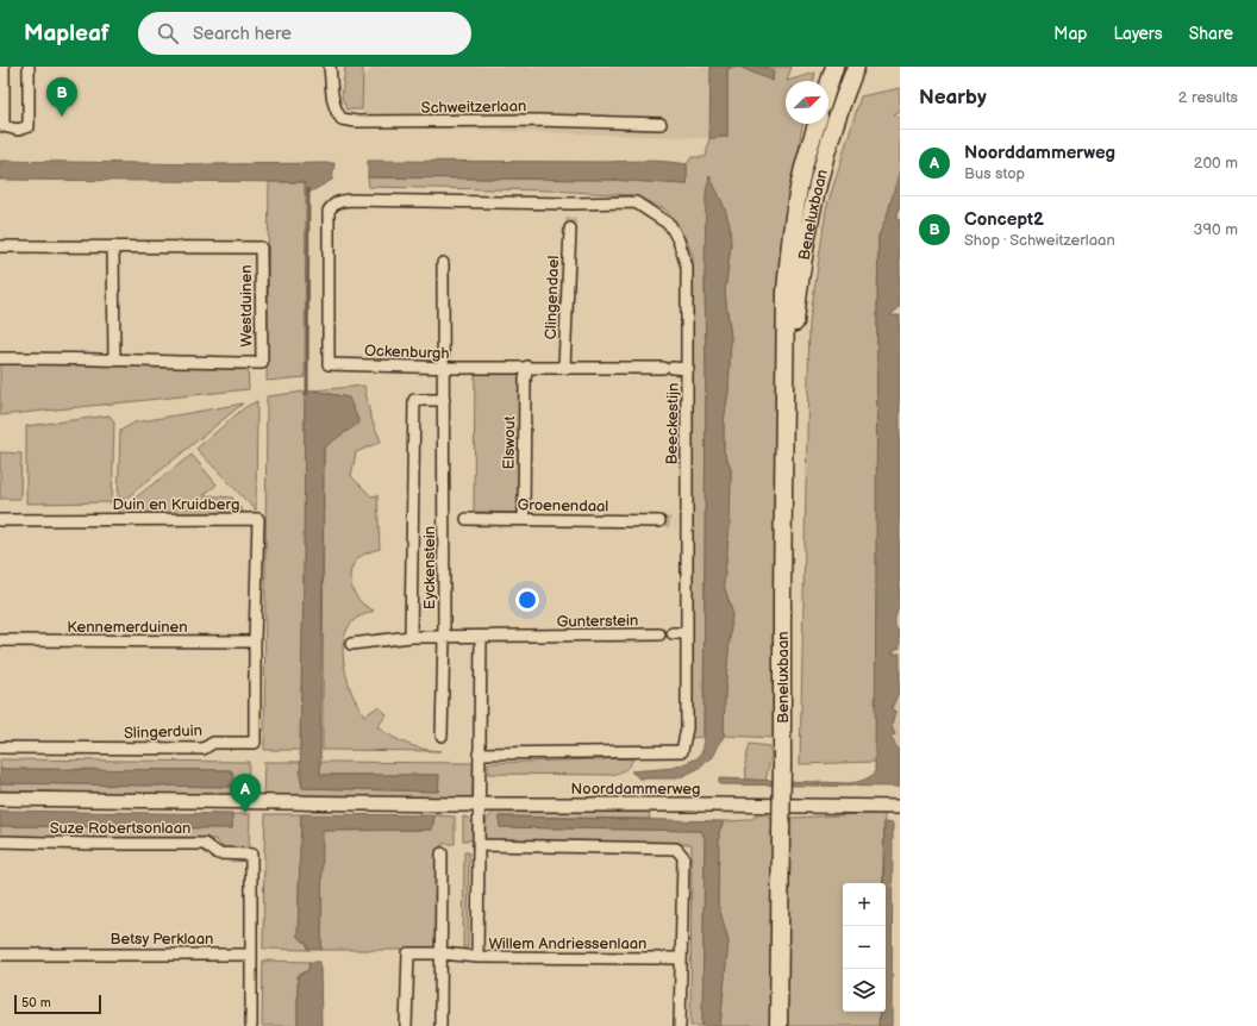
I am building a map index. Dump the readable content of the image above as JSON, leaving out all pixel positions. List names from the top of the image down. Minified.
{"streets":{"main road":["Beneluxbaan"],"street":["Schweitzerlaan","Clingendael","Westduinen","Ockenburgh","Beeckestijn","Elswout","Duin en Kruidberg","Groenendaal","Eyckenstein","Gunterstein","Kennemerduinen","Slingerduin","Noorddammerweg","Suze Robertsonlaan","Betsy Perklaan","Willem Andriessenlaan"]},"crossings":[["Clingendael","Ockenburgh"],["Ockenburgh","Beeckestijn"],["Ockenburgh","Elswout"],["Ockenburgh","Eyckenstein"],["Elswout","Groenendaal"],["Duin en Kruidberg","Kennemerduinen"],["Duin en Kruidberg","Slingerduin"],["Eyckenstein","Gunterstein"],["Kennemerduinen","Slingerduin"],["Noorddammerweg","Willem Andriessenlaan"],["Suze Robertsonlaan","Betsy Perklaan"]],"scale_bar":"50 m","north":"top right","page":{"header":"Mapleaf","search":"Search here","nav":["Map","Layers","Share"],"heading":["Nearby","2 results"],"pins":["B","A"],"list":[{"mark":"A","name":"Noorddammerweg","note":"Bus stop","value":"200 m"},{"mark":"B","name":"Concept2","note":"Shop · Schweitzerlaan","value":"390 m"}],"map_buttons":["+","−"],"scale":"50 m"}}
